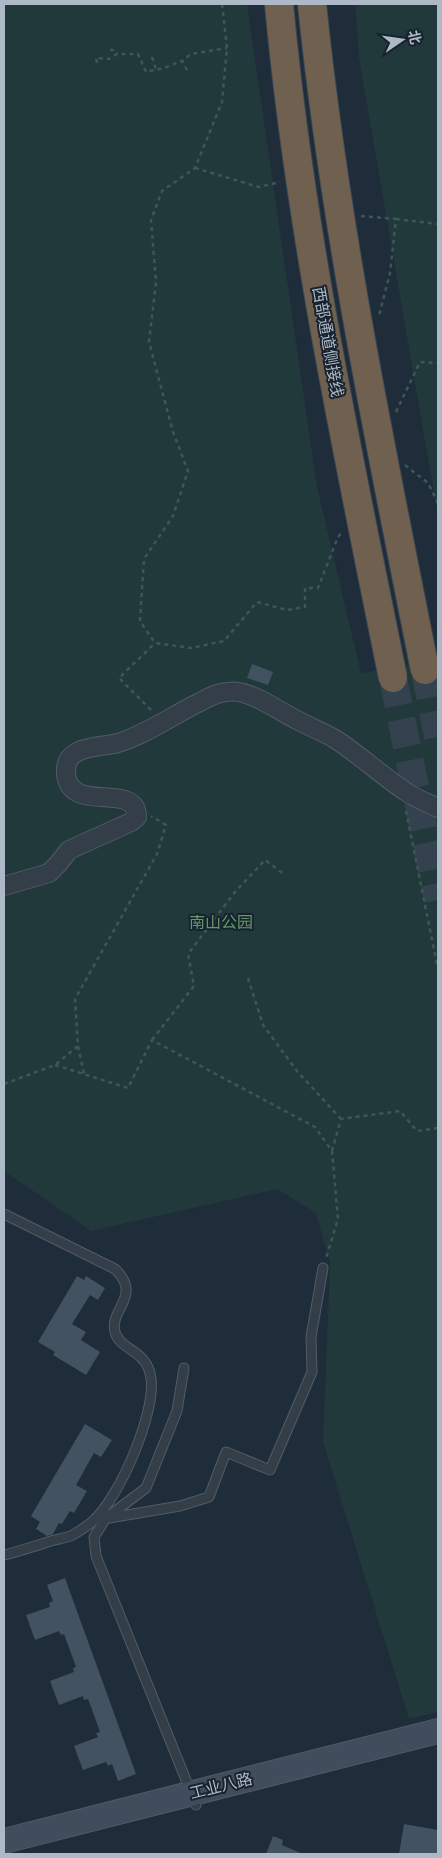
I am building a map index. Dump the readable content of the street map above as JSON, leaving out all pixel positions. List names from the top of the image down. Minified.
{"streets":{"highway":["西部通道侧接线"],"street":["工业八路"]},"parks":["南山公园"],"north":"right"}
